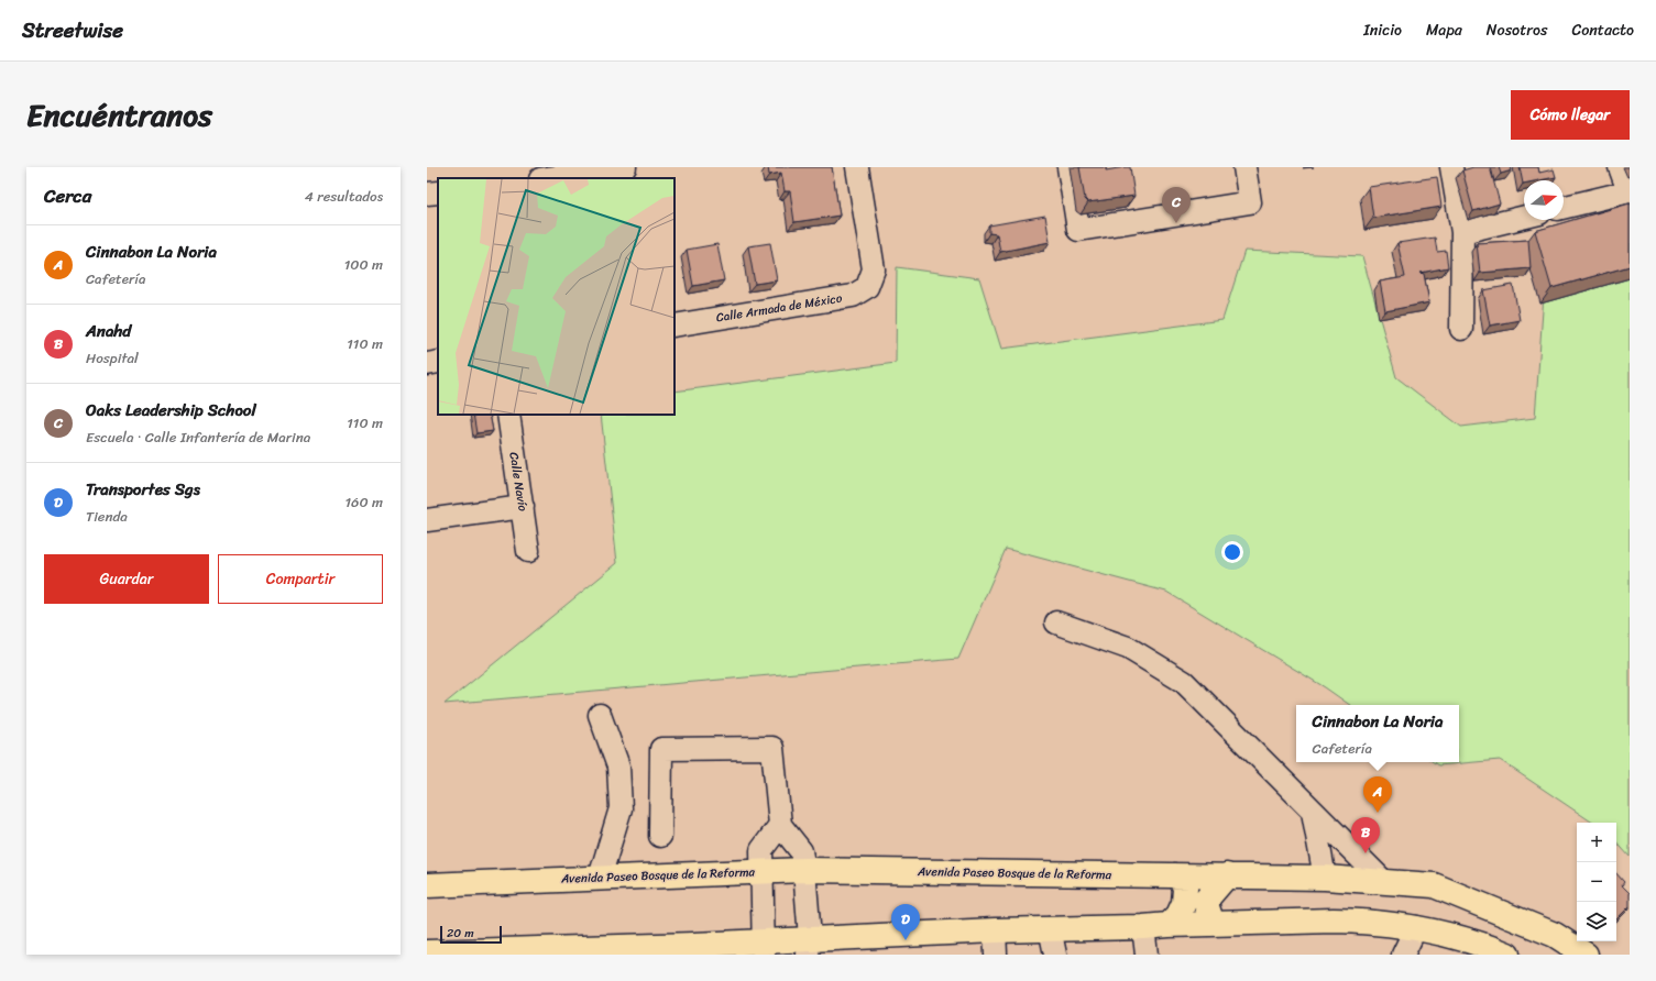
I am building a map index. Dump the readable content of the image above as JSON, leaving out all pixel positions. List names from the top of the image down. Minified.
{"streets":{"main road":["Avenida Paseo Bosque de la Reforma"],"street":["Calle Armada de México","Calle Navío"]},"scale_bar":"20 m","north":"right","page":{"header":"Streetwise","nav":["Inicio","Mapa","Nosotros","Contacto"],"title":"Encuéntranos","buttons":["Cómo llegar",["Guardar","Compartir"]],"heading":["Cerca","4 resultados"],"pins":["C","A","B","D"],"list":[{"mark":"A","name":"Cinnabon La Noria","note":"Cafetería","value":"100 m"},{"mark":"B","name":"Anahd","note":"Hospital","value":"110 m"},{"mark":"C","name":"Oaks Leadership School","note":"Escuela · Calle Infantería de Marina","value":"110 m"},{"mark":"D","name":"Transportes Sgs","note":"Tienda","value":"160 m"}],"popup":["Cinnabon La Noria","Cafetería"],"map_buttons":["+","−"],"scale":"20 m"}}
